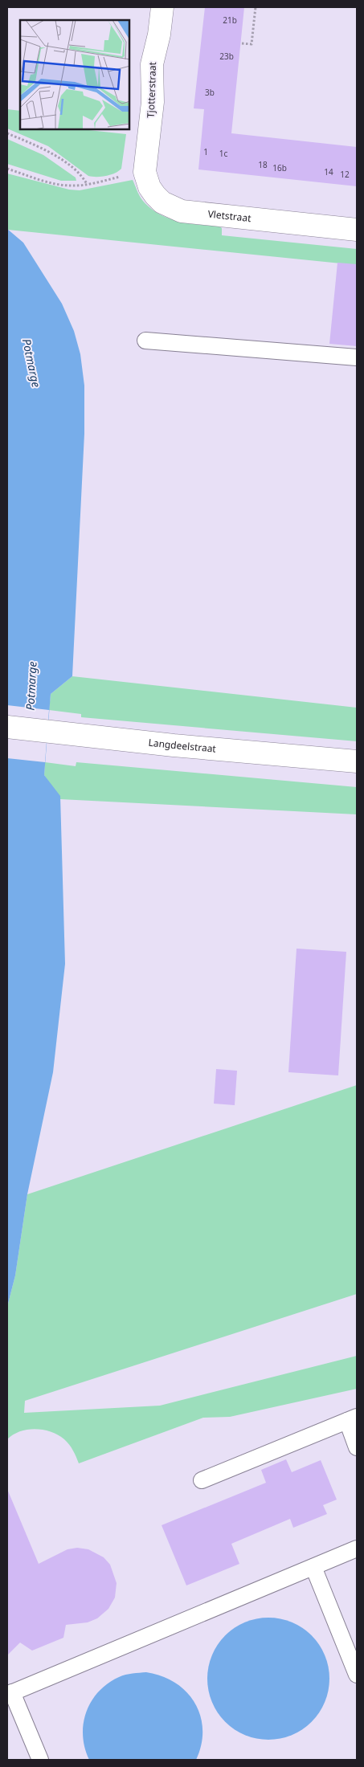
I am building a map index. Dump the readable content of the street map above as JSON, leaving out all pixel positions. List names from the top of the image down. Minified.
{"streets":{"street":["Tjotterstraat","Vletstraat","Langdeelstraat"]},"crossings":[["Tjotterstraat","Vletstraat"]],"water":["Potmarge"],"house_numbers":["21b","23b","3b","1","1c","18","16b","14","12"]}
